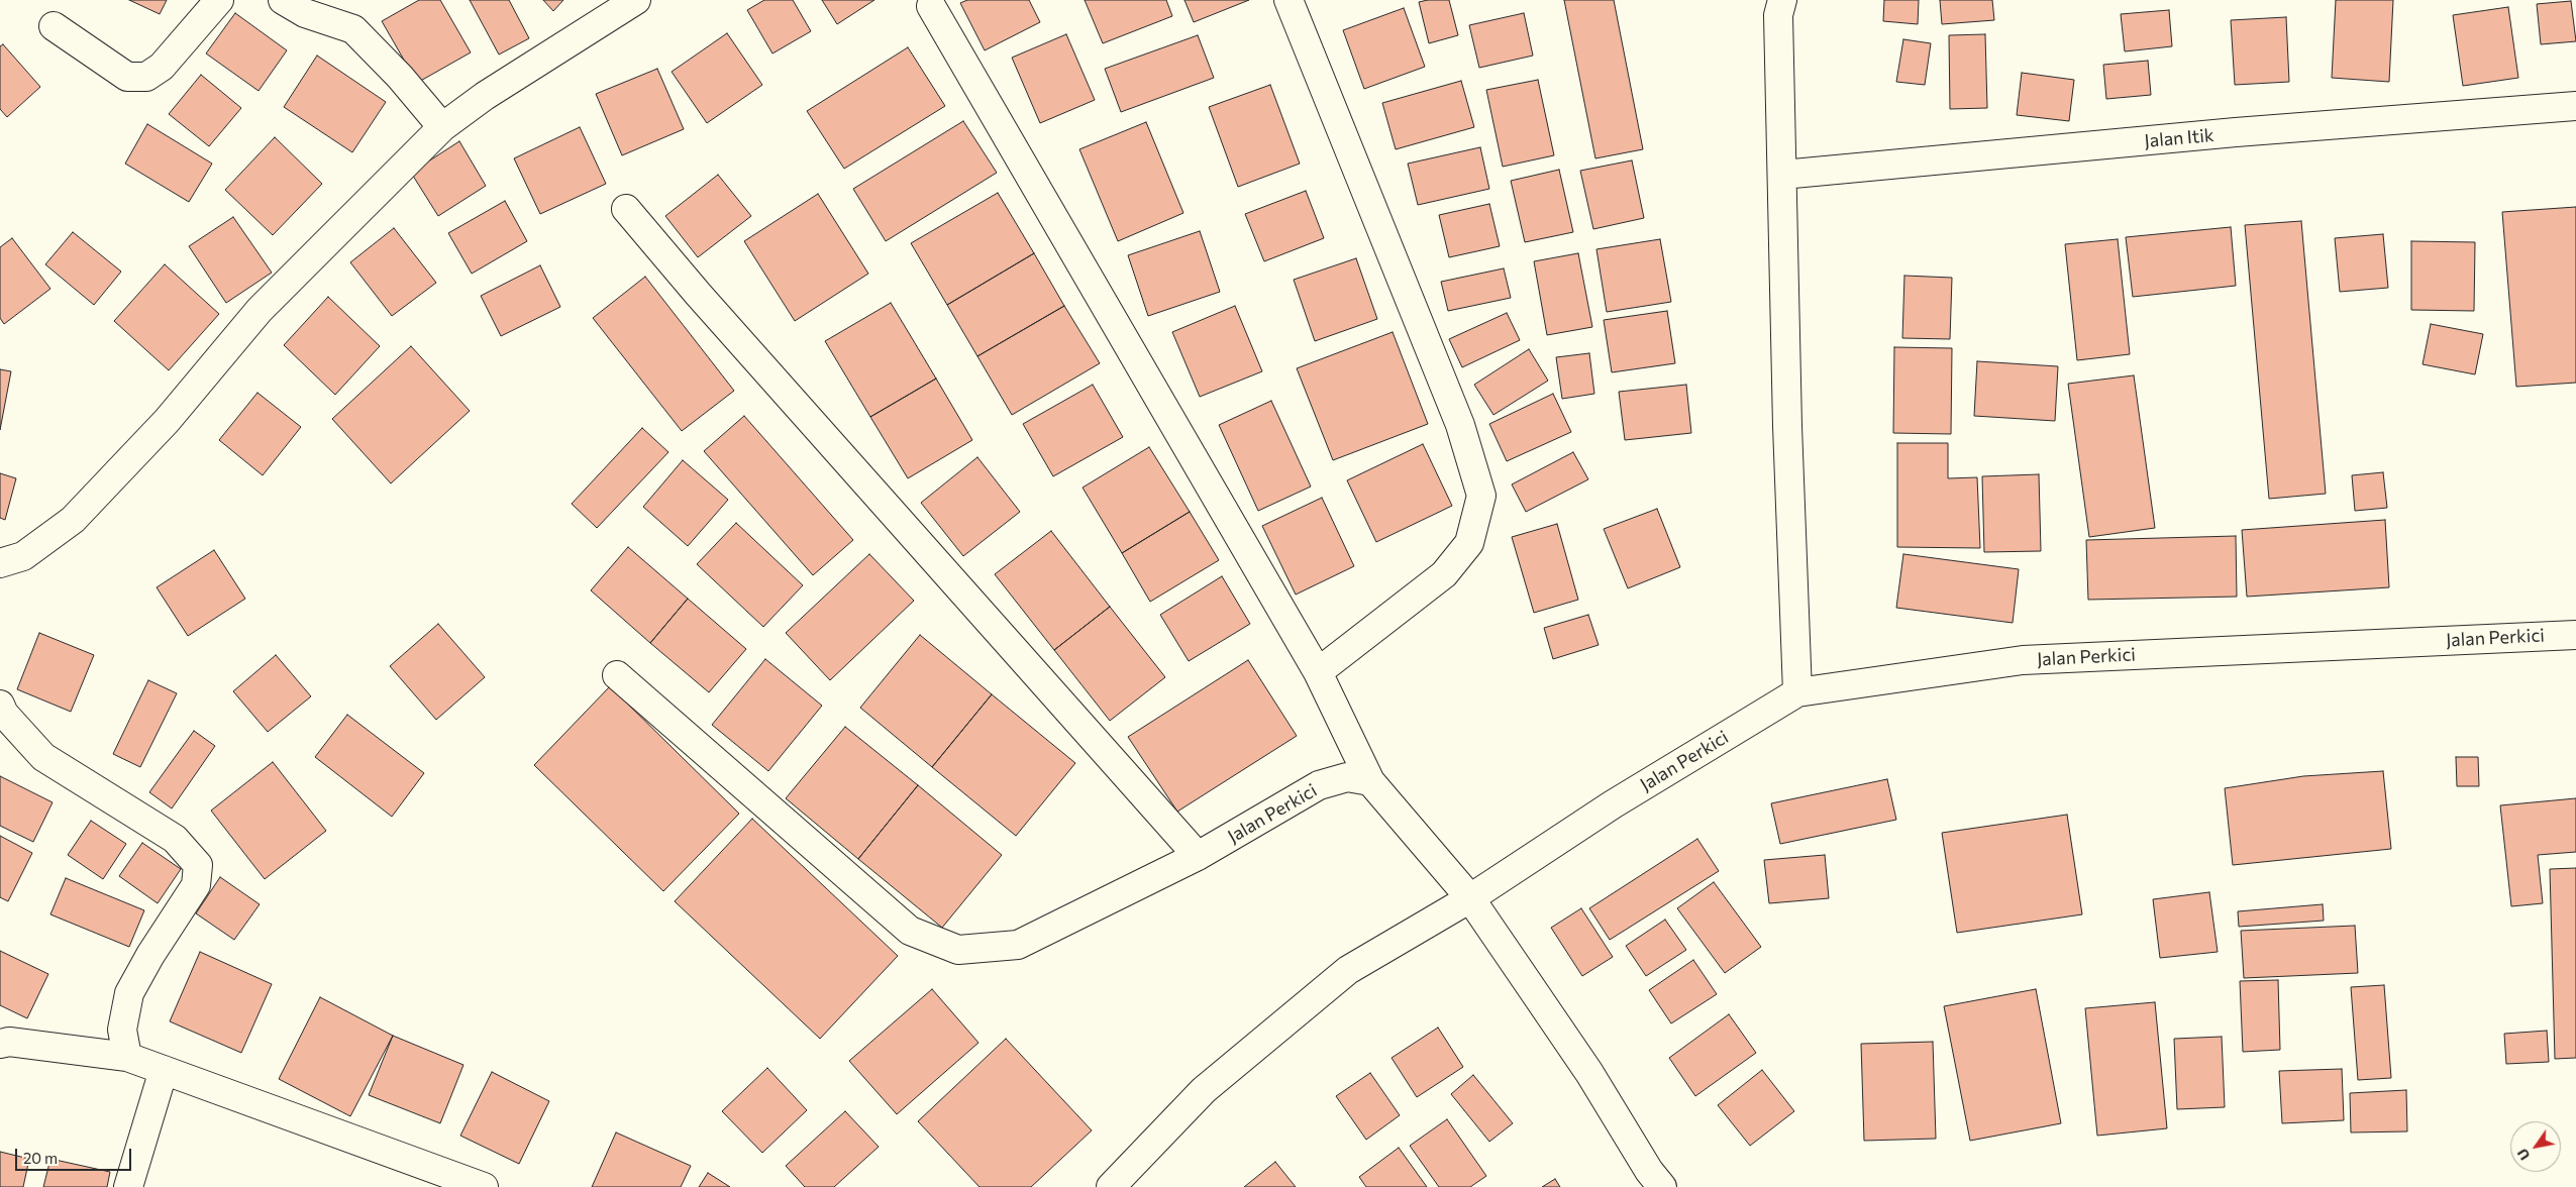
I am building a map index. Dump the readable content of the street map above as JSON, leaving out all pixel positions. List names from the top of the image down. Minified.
{"streets":{"street":["Jalan Itik","Jalan Perkici"]},"scale_bar":"20 m","north":"bottom left"}
